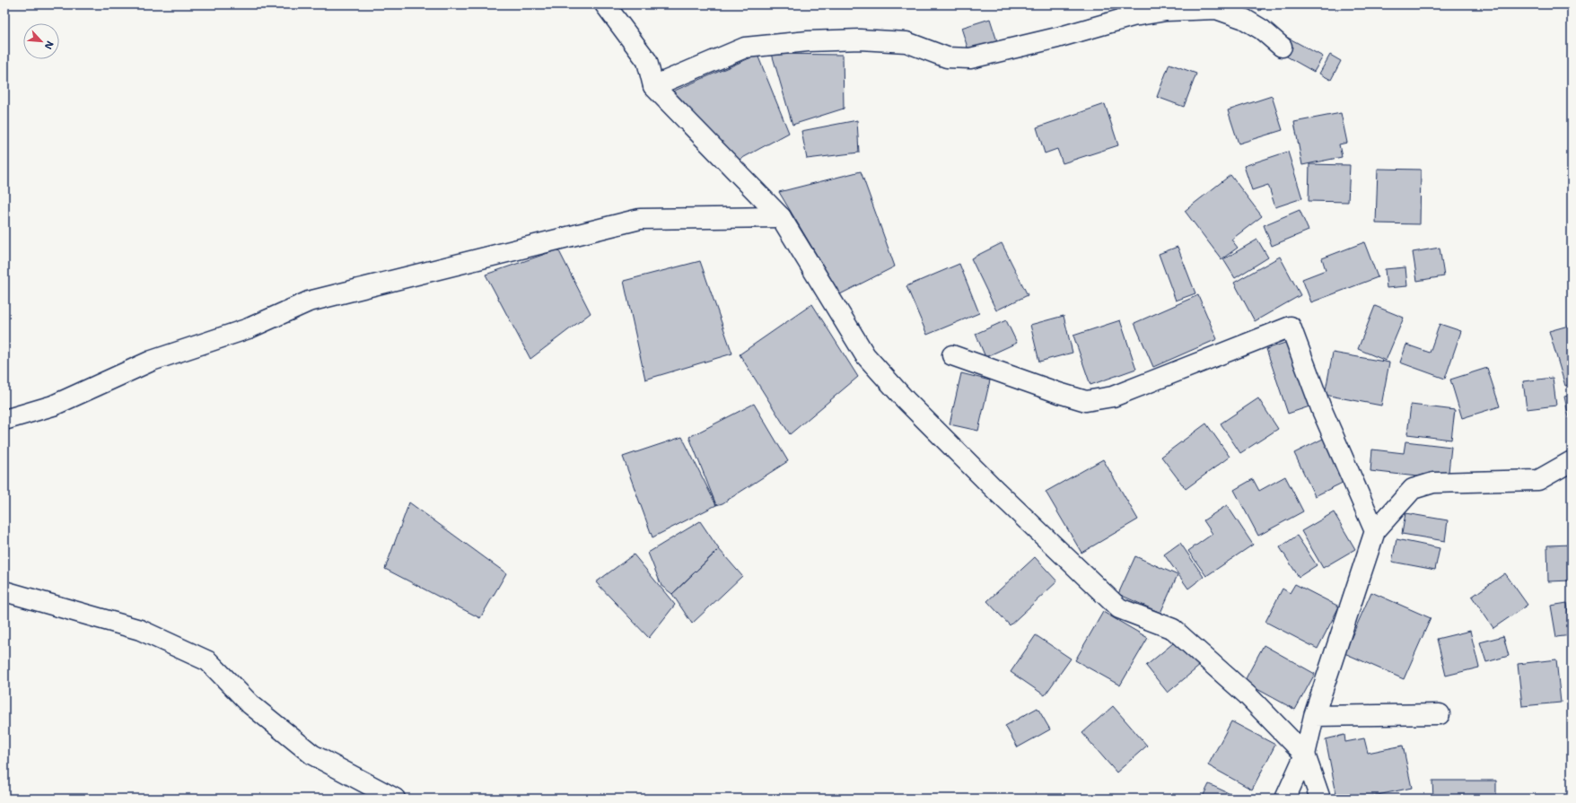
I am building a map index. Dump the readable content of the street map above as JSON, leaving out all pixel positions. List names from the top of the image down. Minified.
{"north":"bottom right"}
